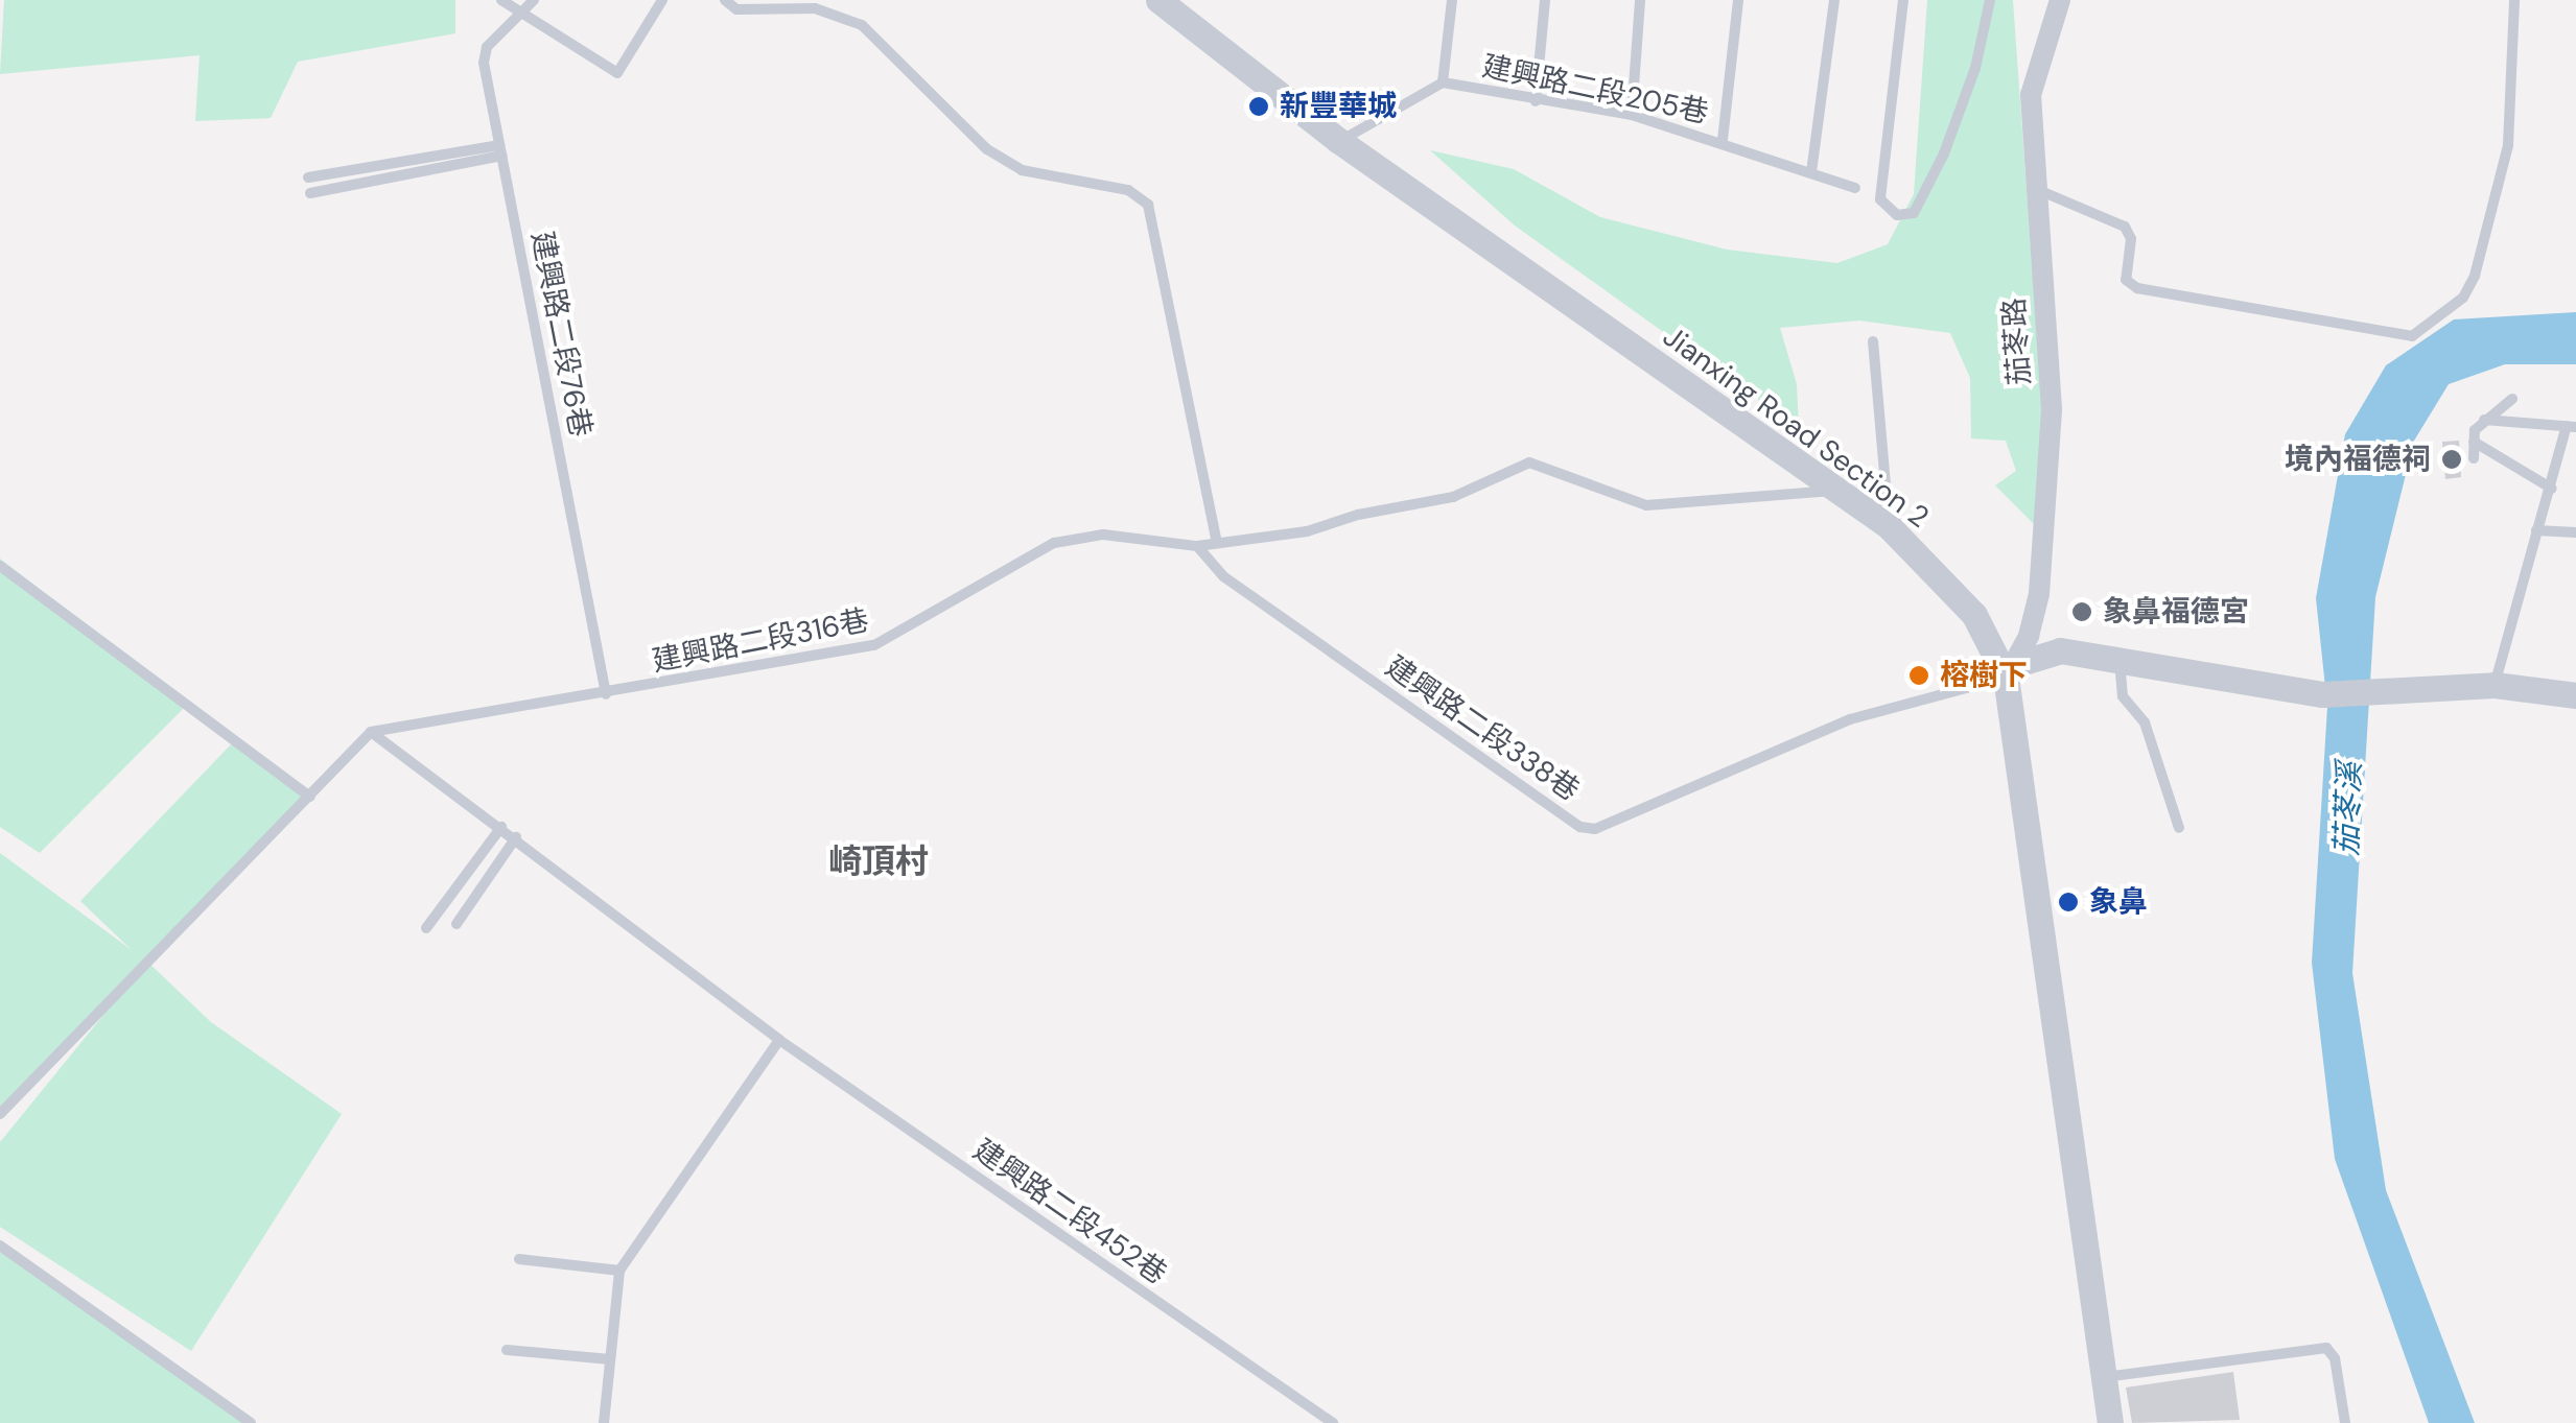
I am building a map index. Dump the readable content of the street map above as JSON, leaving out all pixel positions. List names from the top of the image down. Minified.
{"streets":{"street":["茄苳路","Jianxing Road Section 2"],"lane":["建興路二段205巷","建興路二段76巷","建興路二段316巷","建興路二段338巷","建興路二段452巷"]},"crossings":[["建興路二段205巷","Jianxing Road Section 2"],["建興路二段76巷","建興路二段316巷"],["茄苳路","Jianxing Road Section 2"],["茄苳路","建興路二段338巷"],["Jianxing Road Section 2","建興路二段316巷"],["Jianxing Road Section 2","建興路二段338巷"],["建興路二段316巷","建興路二段338巷"],["建興路二段316巷","建興路二段452巷"]],"districts":["崎頂村"],"water":["茄苳溪"],"places":["新豐華城","境內福德祠","象鼻福德宮","榕樹下","象鼻"]}
